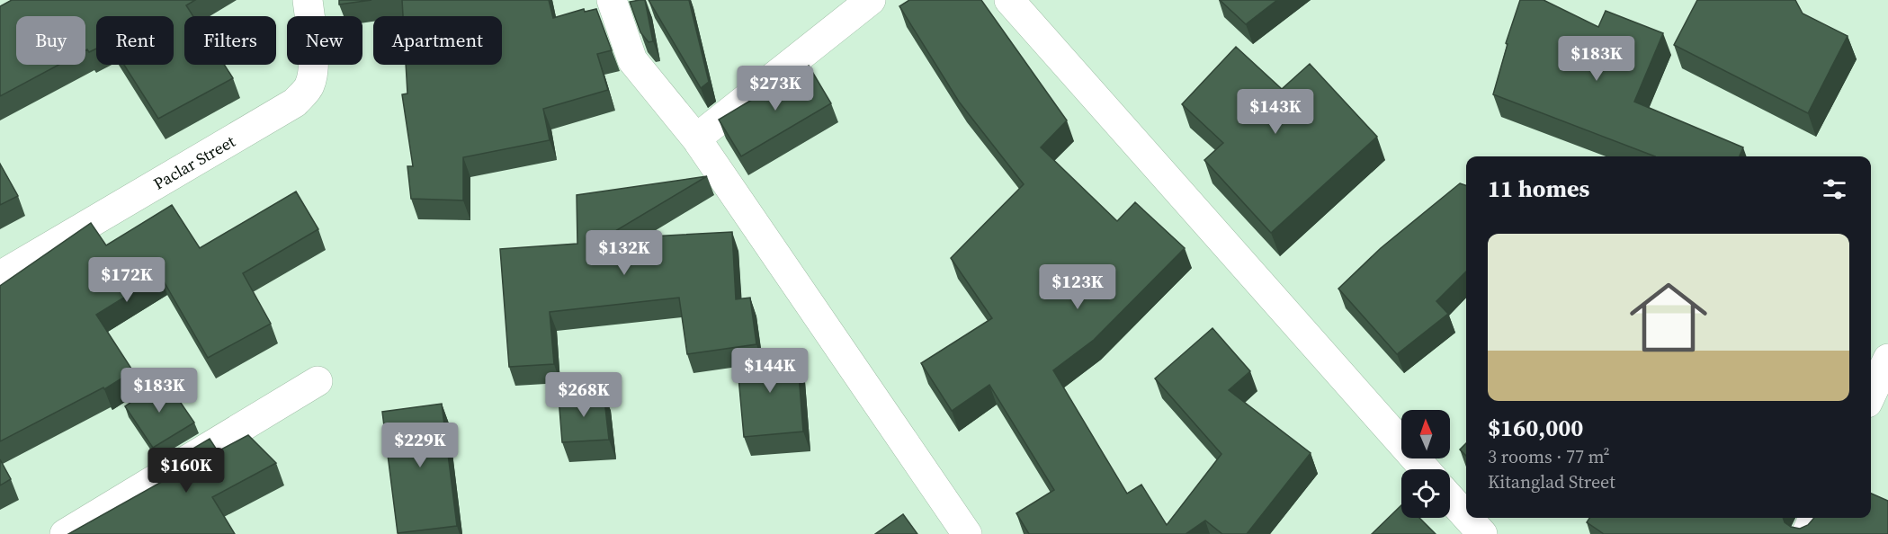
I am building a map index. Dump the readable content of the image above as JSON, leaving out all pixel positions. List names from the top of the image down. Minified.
{"streets":{"street":["Paclar Street"]},"north":"top","page":{"chip":["Buy","Rent","Filters","New","Apartment"],"price":["$183K","$273K","$143K","$132K","$172K","$123K","$144K","$183K","$268K","$229K","$160K"],"heading":"11 homes","list":[{"name":"$160,000","note":"3 rooms · 77 m² · Kitanglad Street"}]}}
